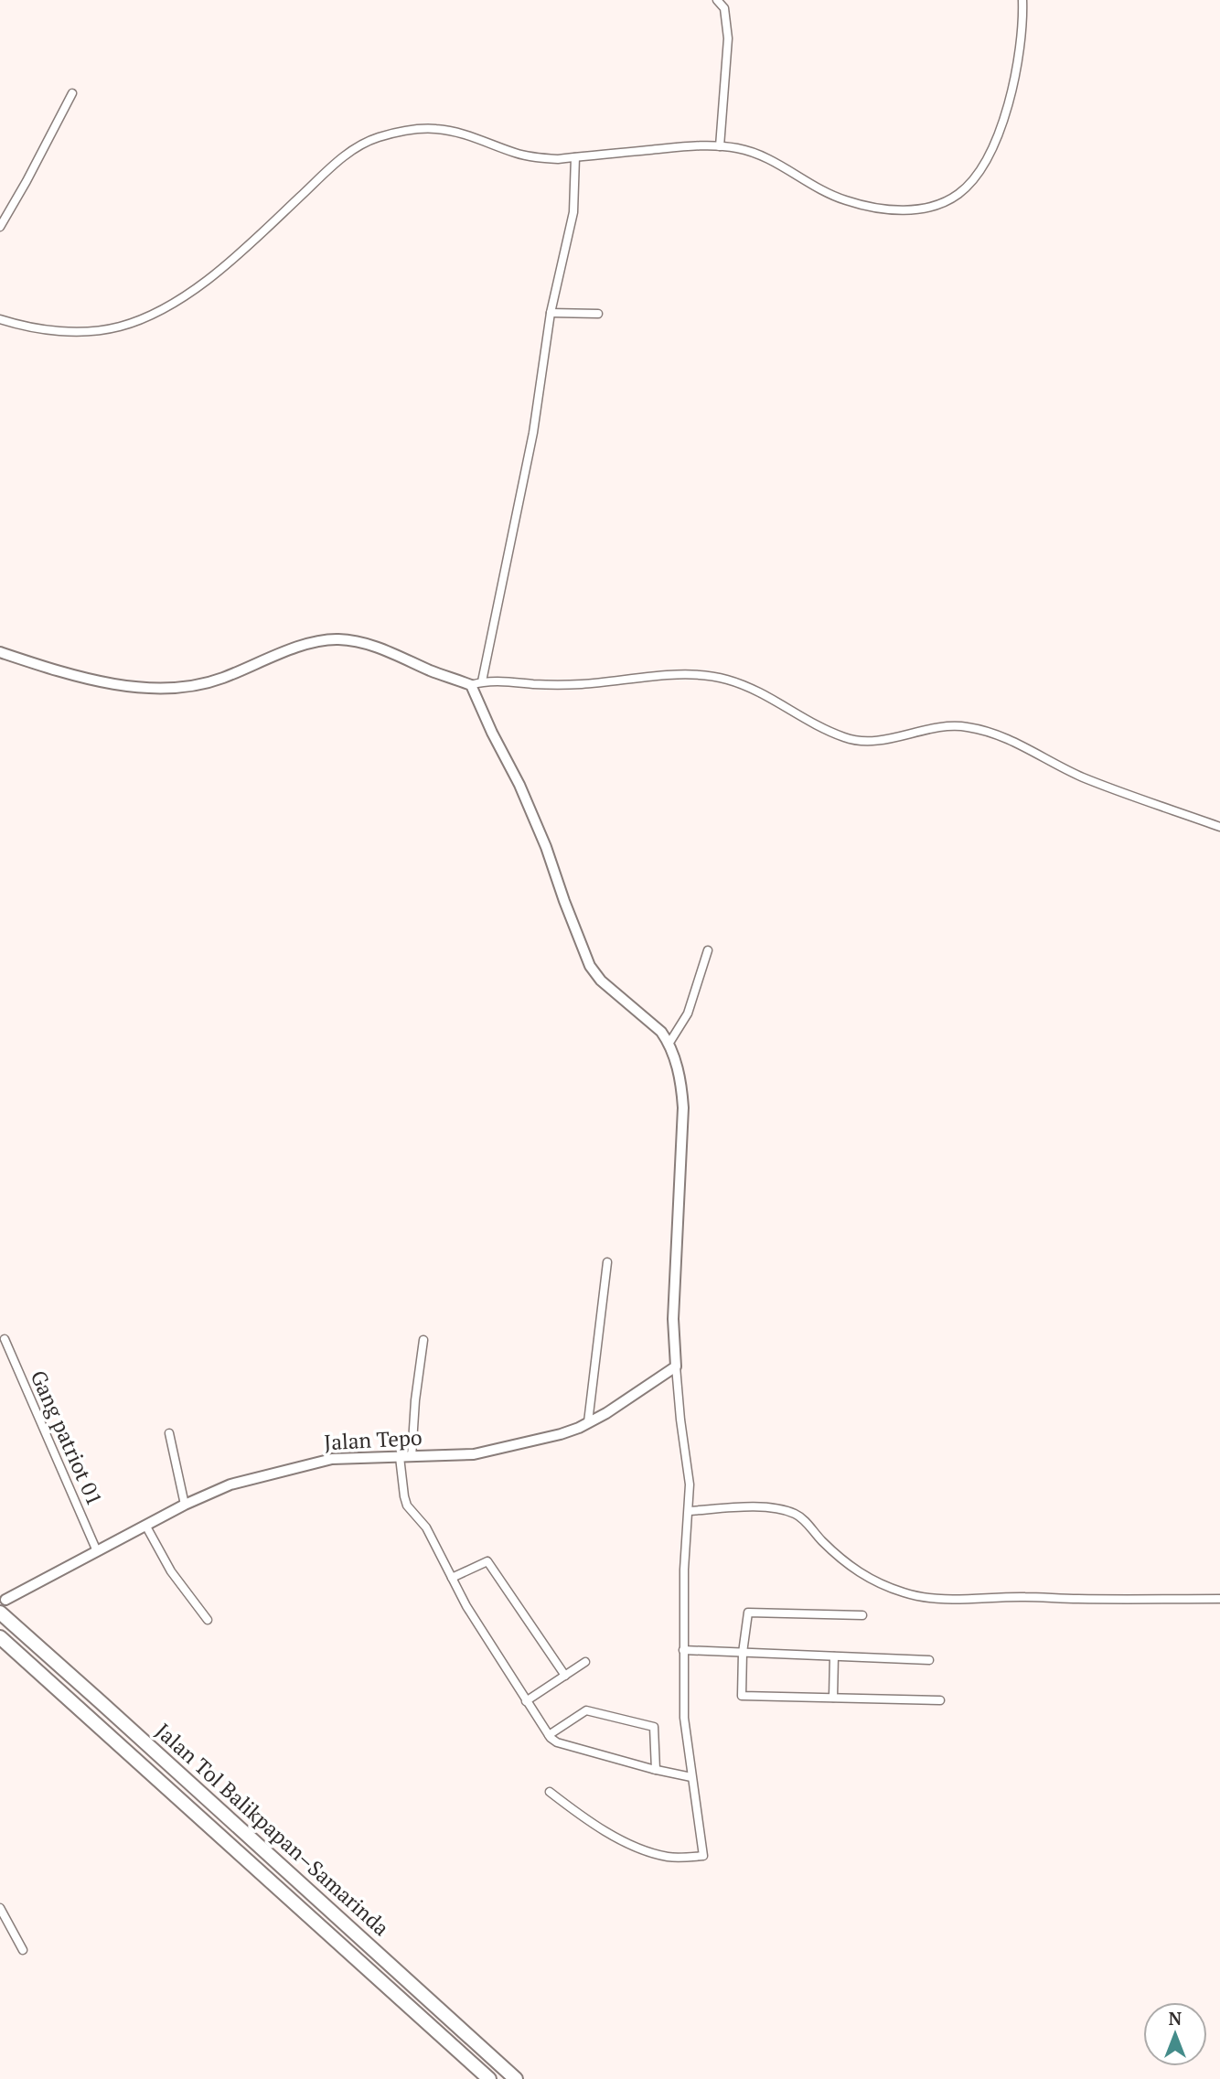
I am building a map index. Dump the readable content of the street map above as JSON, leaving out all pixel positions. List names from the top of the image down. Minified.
{"streets":{"highway":["Jalan Tol Balikpapan–Samarinda"],"street":["Gang patriot 01","Jalan Tepo"]},"crossings":[["Gang patriot 01","Jalan Tepo"]],"north":"top"}
